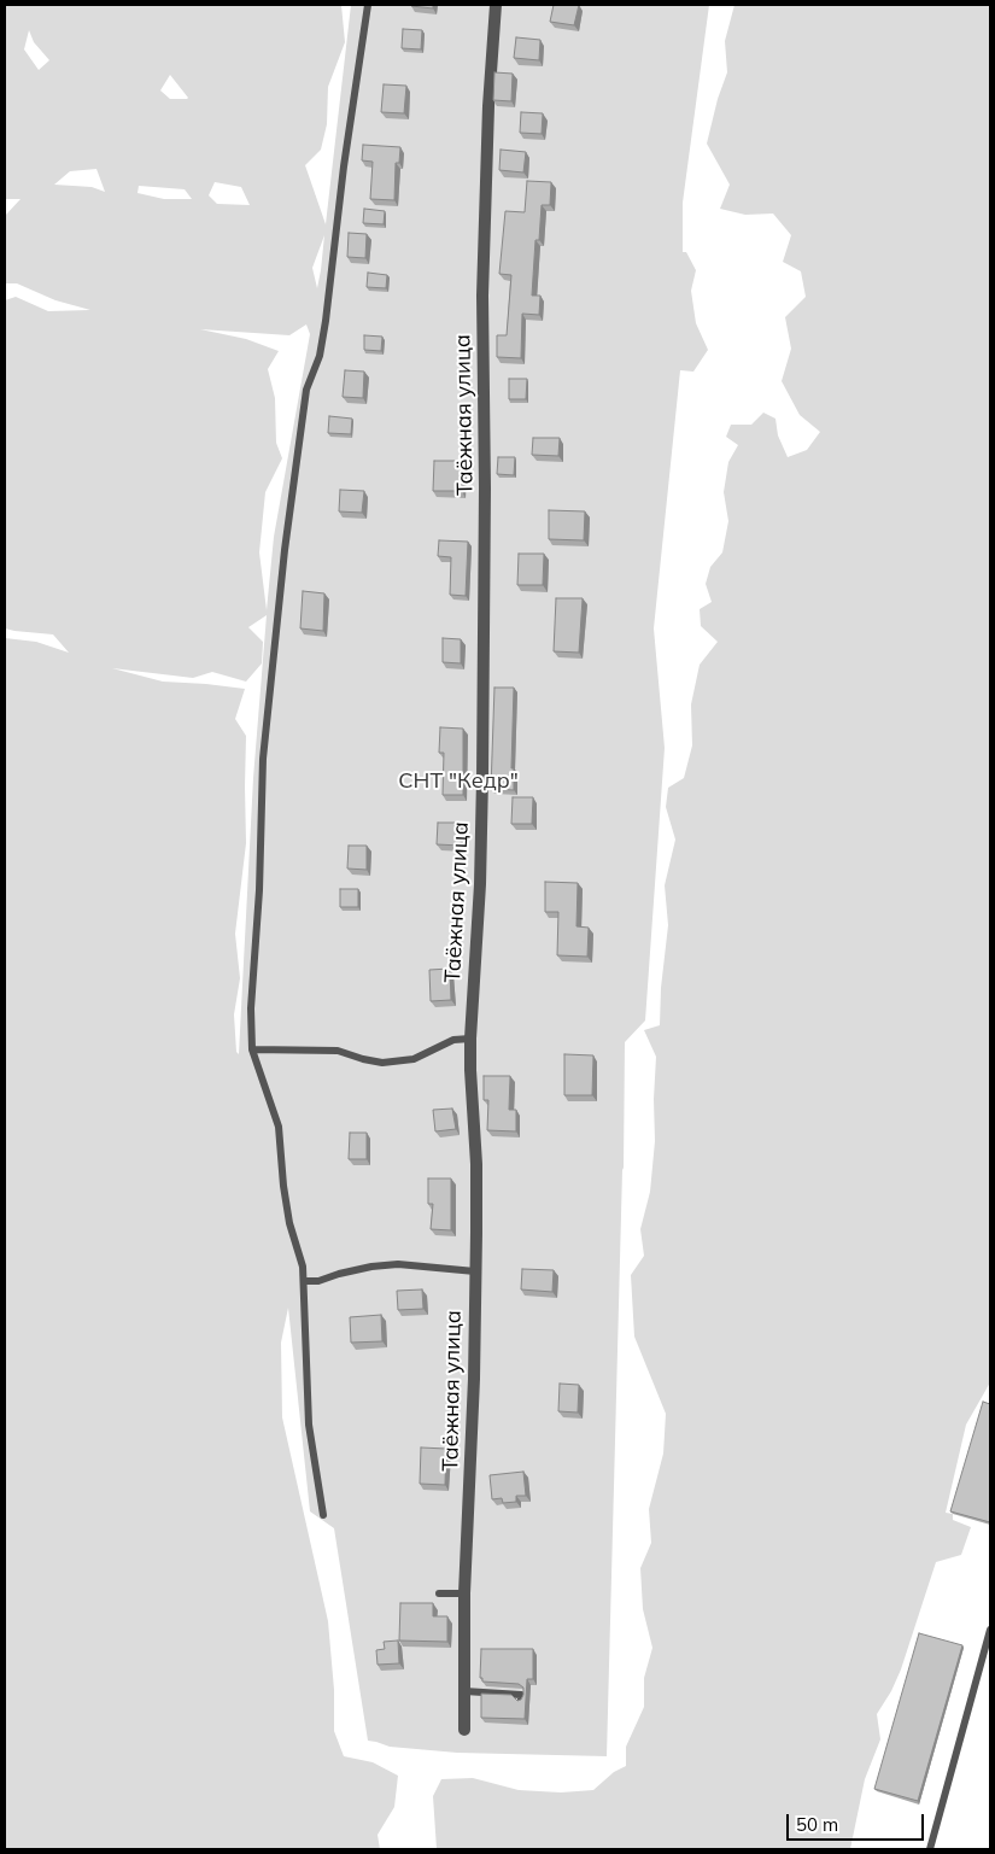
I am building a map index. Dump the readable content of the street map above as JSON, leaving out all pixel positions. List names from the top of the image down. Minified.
{"streets":{"street":["Таёжная улица"]},"parks":["СНТ \"Кедр\""],"scale_bar":"50 m"}
